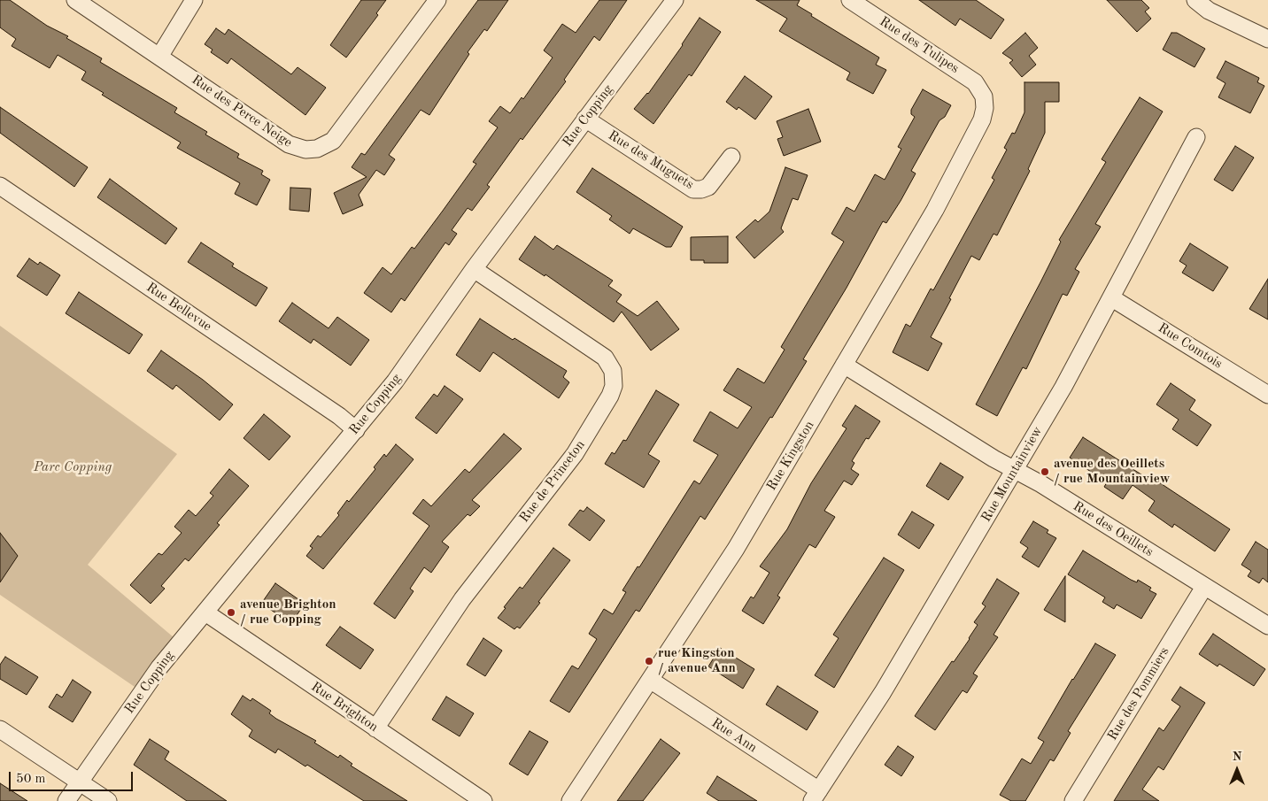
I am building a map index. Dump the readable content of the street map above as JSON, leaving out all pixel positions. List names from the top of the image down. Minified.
{"streets":{"street":["Rue des Tulipes","Rue des Perce Neige","Rue Copping","Rue des Muguets","Rue Bellevue","Rue Comtois","Rue Kingston","Rue Mountainview","Rue de Princeton","Rue des Oeillets","Rue des Pommiers","Rue Brighton","Rue Ann"]},"crossings":[["Rue des Tulipes","Rue Kingston"],["Rue Copping","Rue des Muguets"],["Rue Copping","Rue Bellevue"],["Rue Copping","Rue de Princeton"],["Rue Copping","Rue Brighton"],["Rue Comtois","Rue Mountainview"],["Rue Kingston","Rue des Oeillets"],["Rue Kingston","Rue Ann"],["Rue Mountainview","Rue des Oeillets"],["Rue Mountainview","Rue Ann"],["Rue de Princeton","Rue Brighton"],["Rue des Oeillets","Rue des Pommiers"]],"parks":["Parc Copping"],"places":["avenue des Oeillets / rue Mountainview","avenue Brighton / rue Copping","rue Kingston / avenue Ann"],"scale_bar":"50 m","north":"top"}
